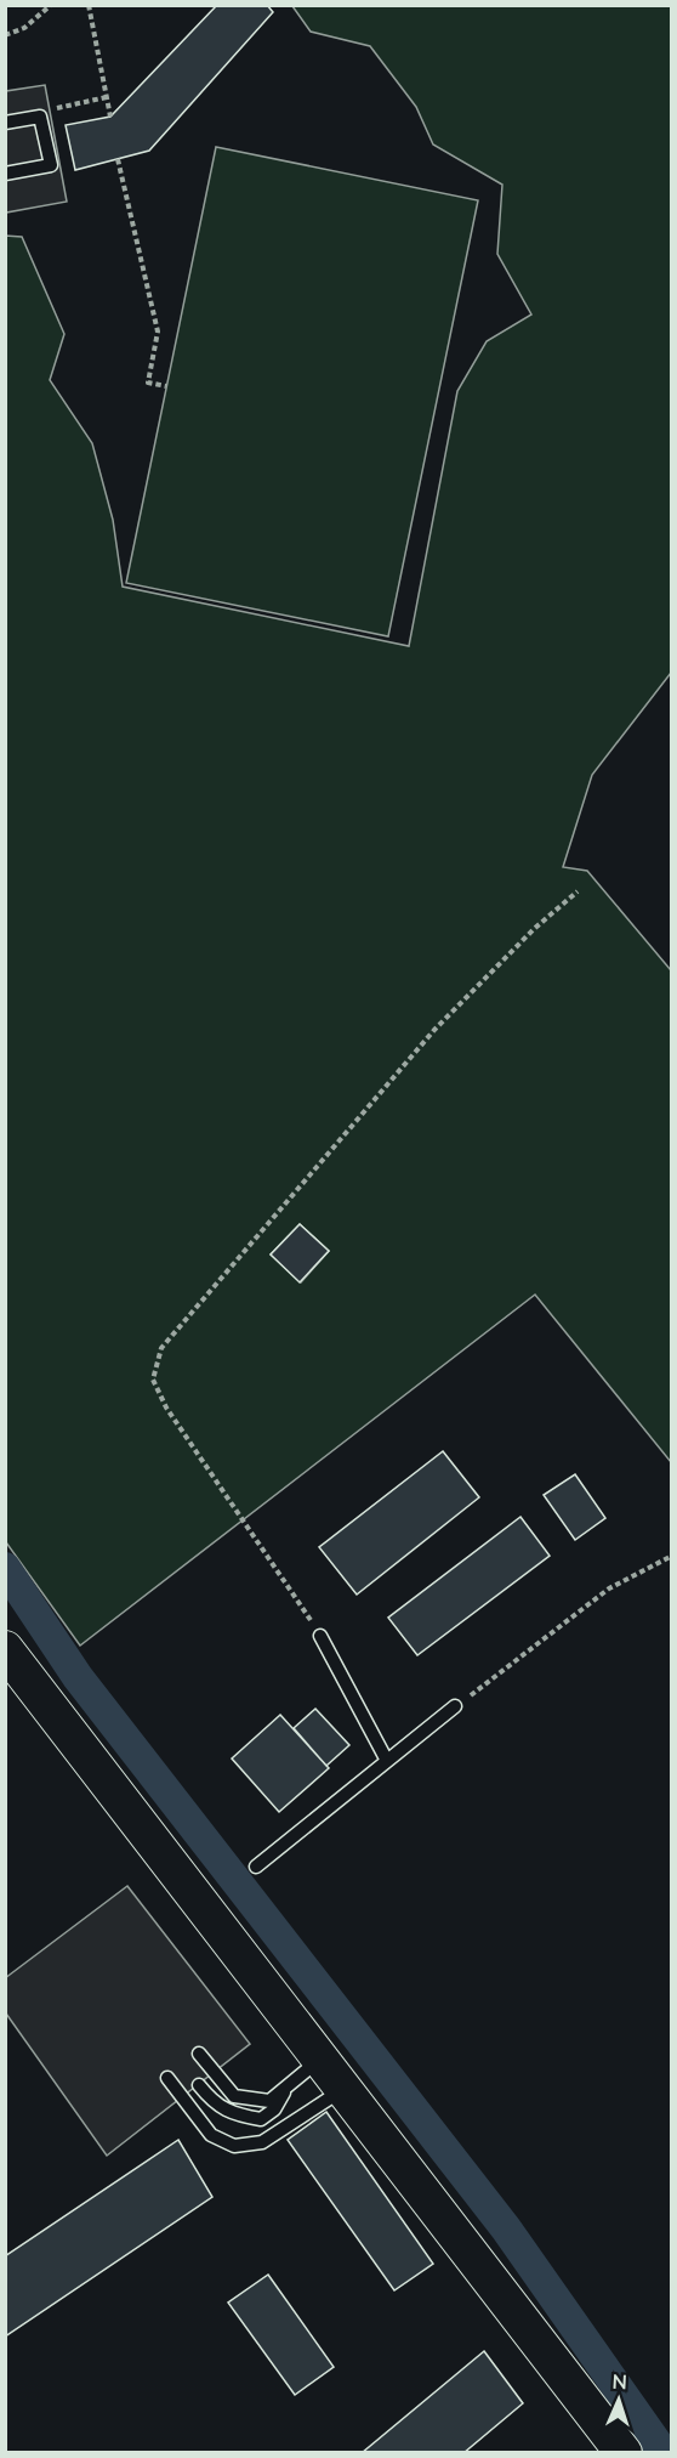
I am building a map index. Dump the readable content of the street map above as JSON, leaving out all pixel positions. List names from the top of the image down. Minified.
{"north":"top"}
